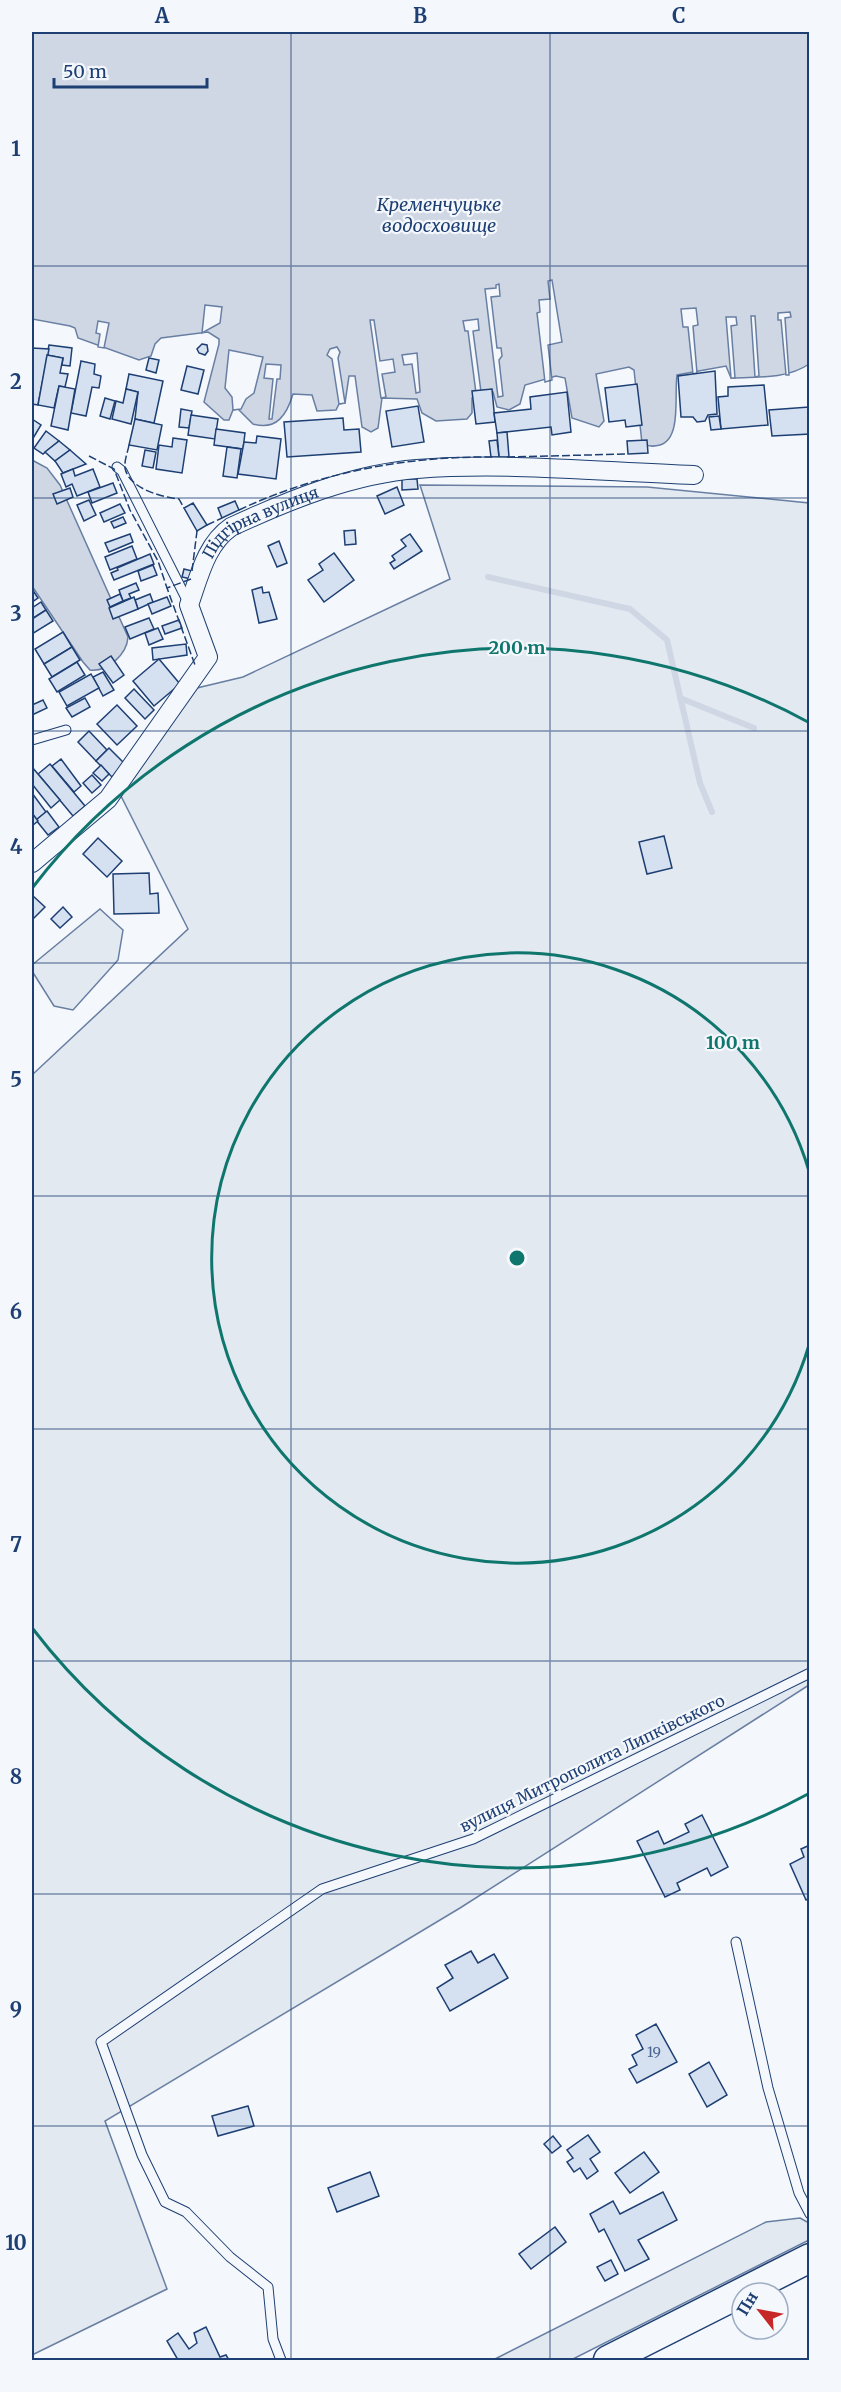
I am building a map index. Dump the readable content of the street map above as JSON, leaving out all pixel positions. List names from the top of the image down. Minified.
{"streets":{"street":["Підгірна вулиця"],"lane":["вулиця Митрополита Липківського"]},"water":["Кременчуцьке водосховище"],"house_numbers":["19"],"scale_bar":"50 m","north":"top left","grid":{"columns":["A","B","C"],"rows":["1","2","3","4","5","6","7","8","9","10"]},"rings":["200 m","100 m"]}
